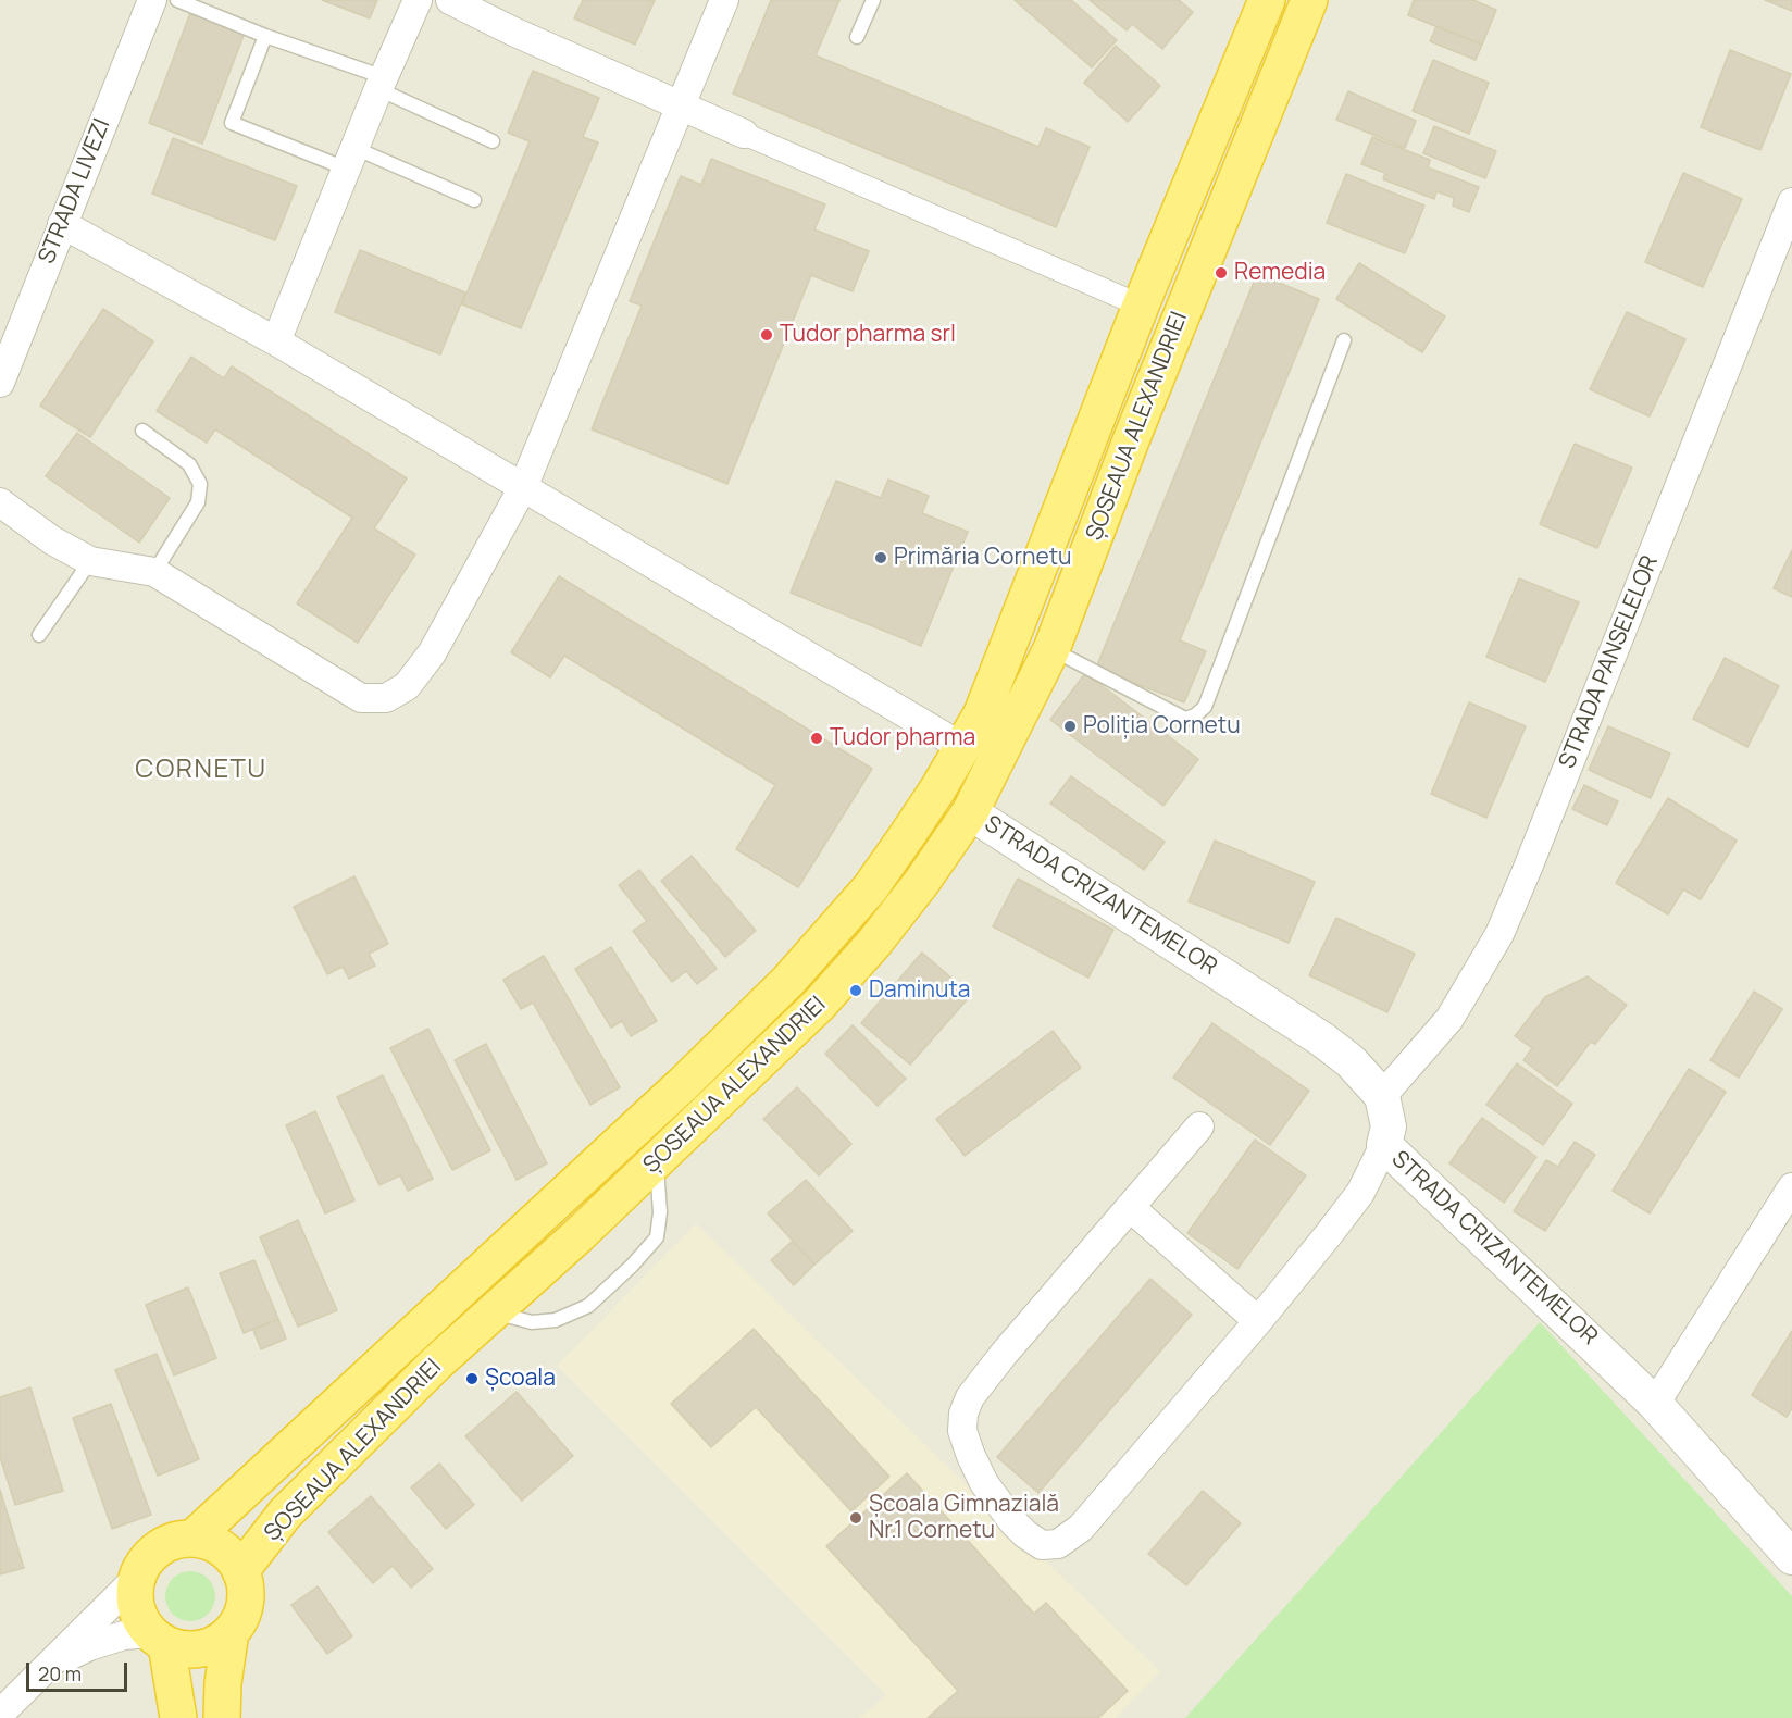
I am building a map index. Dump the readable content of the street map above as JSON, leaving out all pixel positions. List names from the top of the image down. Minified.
{"streets":{"highway":["ȘOSEAUA ALEXANDRIEI"],"street":["STRADA LIVEZI","STRADA PANSELELOR","STRADA CRIZANTEMELOR"]},"crossings":[["ȘOSEAUA ALEXANDRIEI","STRADA CRIZANTEMELOR"],["STRADA PANSELELOR","STRADA CRIZANTEMELOR"]],"districts":["CORNETU"],"places":["Remedia","Tudor pharma srl","Primăria Cornetu","Poliția Cornetu","Tudor pharma","Daminuta","Școala","Școala Gimnazială Nr.1 Cornetu"],"scale_bar":"20 m"}
